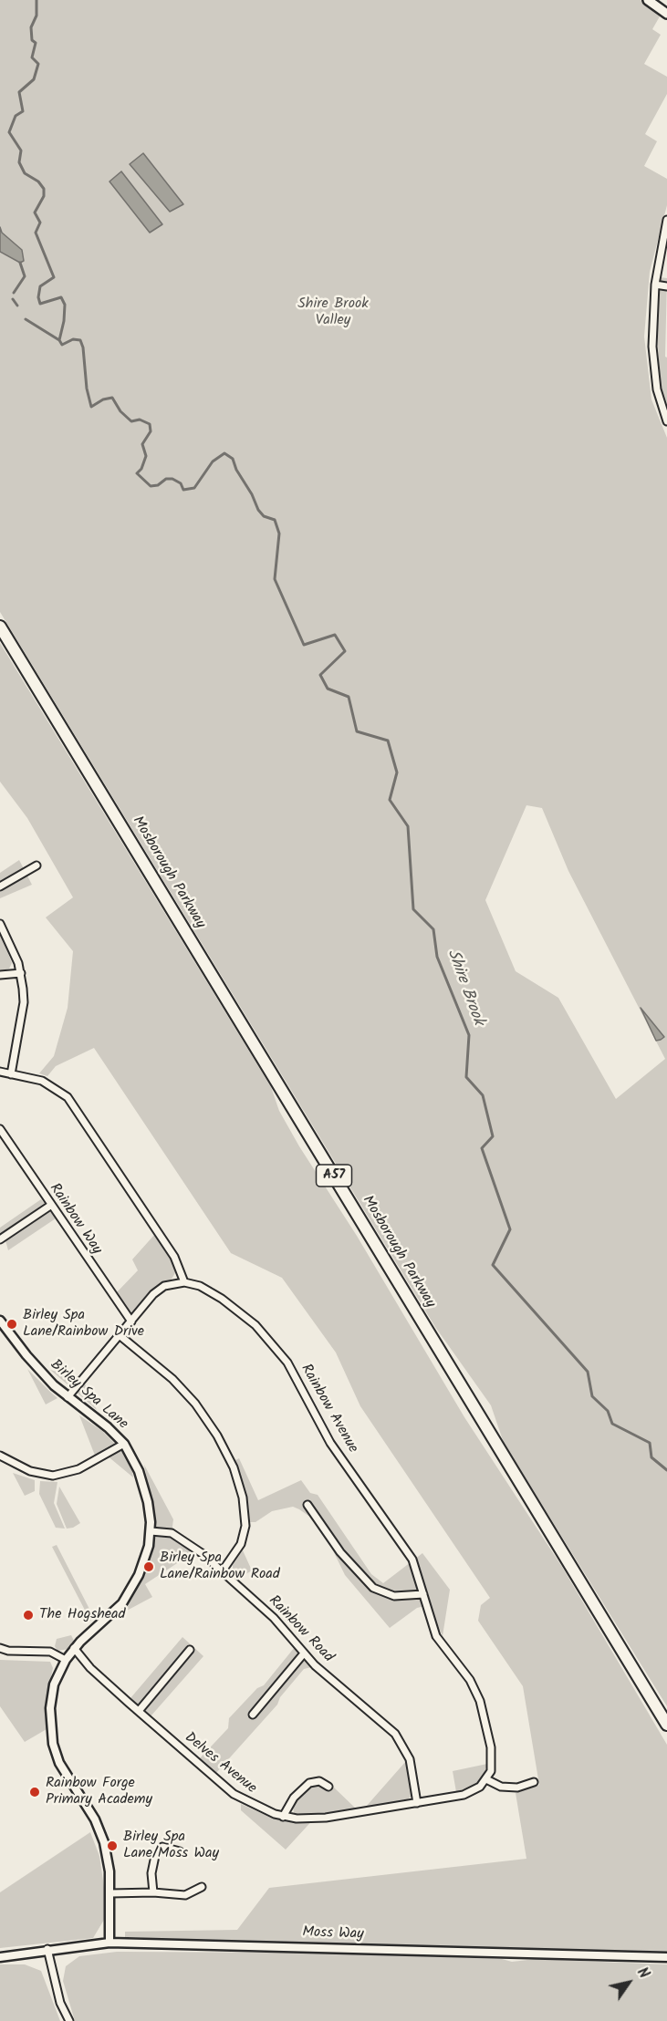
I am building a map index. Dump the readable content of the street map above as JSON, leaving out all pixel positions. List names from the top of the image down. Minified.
{"streets":{"highway":["Mosborough Parkway","A57"],"street":["Rainbow Way","Birley Spa Lane","Rainbow Avenue","Rainbow Road","Delves Avenue","Moss Way"]},"crossings":[["Birley Spa Lane","Rainbow Road"],["Birley Spa Lane","Delves Avenue"],["Birley Spa Lane","Moss Way"],["Rainbow Road","Delves Avenue"]],"water":["Shire Brook"],"parks":["Shire Brook Valley"],"places":["Birley Spa Lane/Rainbow Drive","Birley Spa Lane/Rainbow Road","The Hogshead","Rainbow Forge Primary Academy","Birley Spa Lane/Moss Way"],"north":"top right"}
